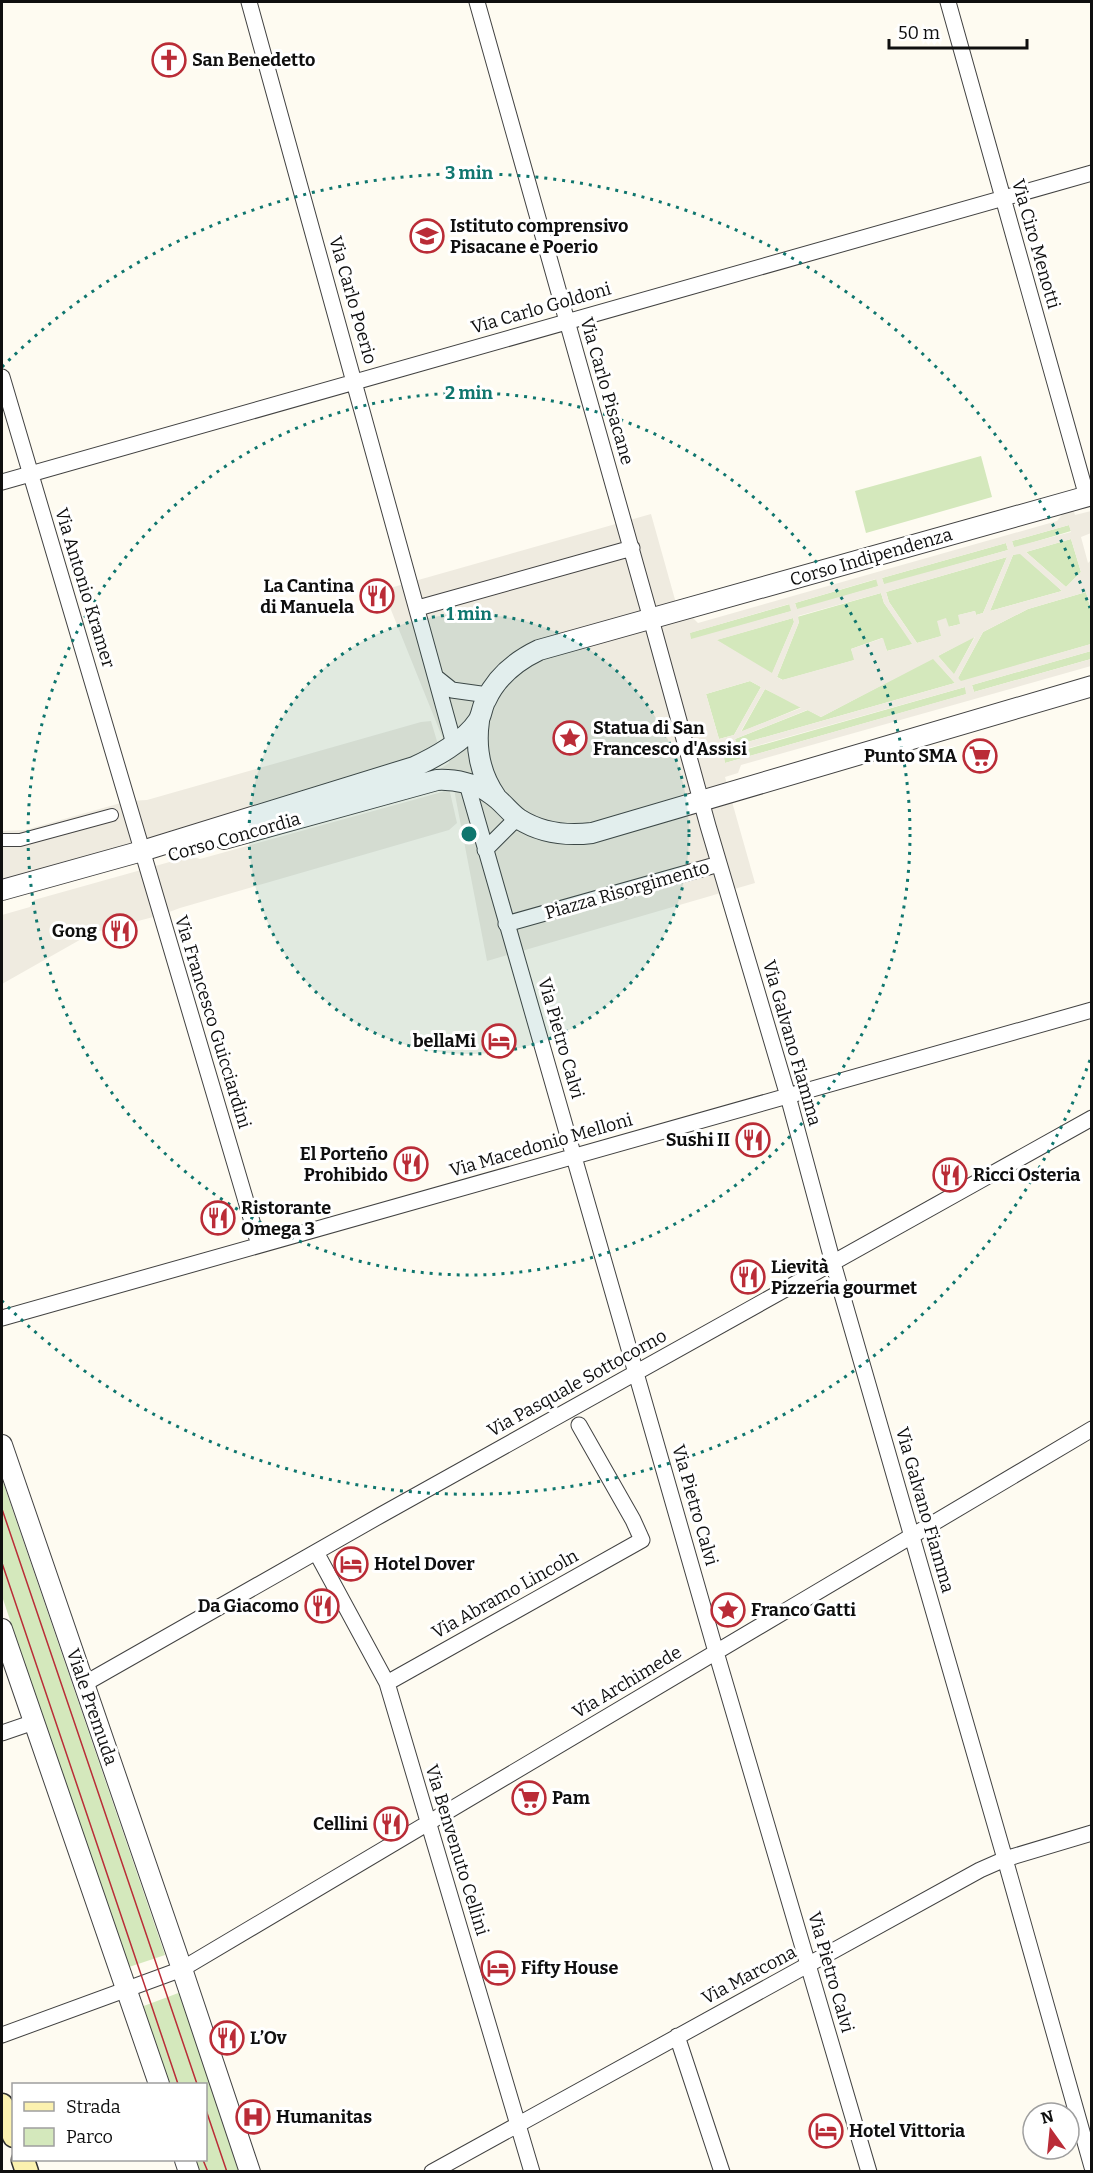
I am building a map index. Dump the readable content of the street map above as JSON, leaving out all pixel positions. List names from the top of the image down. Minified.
{"streets":{"street":["Via Ciro Menotti","Via Carlo Poerio","Via Carlo Goldoni","Via Carlo Pisacane","Corso Indipendenza","Via Antonio Kramer","Corso Concordia","Piazza Risorgimento","Via Francesco Guicciardini","Via Pietro Calvi","Via Galvano Fiamma","Via Macedonio Melloni","Via Pasquale Sottocorno","Via Abramo Lincoln","Via Archimede","Viale Premuda","Via Benvenuto Cellini","Via Marcona"]},"crossings":[["Via Ciro Menotti","Via Carlo Goldoni"],["Via Ciro Menotti","Corso Indipendenza"],["Via Carlo Poerio","Via Carlo Goldoni"],["Via Carlo Goldoni","Via Carlo Pisacane"],["Via Carlo Goldoni","Via Antonio Kramer"],["Via Carlo Pisacane","Piazza Risorgimento"],["Corso Indipendenza","Piazza Risorgimento"],["Via Antonio Kramer","Via Francesco Guicciardini"],["Corso Concordia","Via Francesco Guicciardini"],["Corso Concordia","Via Pietro Calvi"],["Piazza Risorgimento","Via Pietro Calvi"],["Piazza Risorgimento","Via Galvano Fiamma"],["Via Francesco Guicciardini","Via Macedonio Melloni"],["Via Pietro Calvi","Via Macedonio Melloni"],["Via Pietro Calvi","Via Pasquale Sottocorno"],["Via Pietro Calvi","Via Archimede"],["Via Pietro Calvi","Via Marcona"],["Via Galvano Fiamma","Via Macedonio Melloni"],["Via Galvano Fiamma","Via Pasquale Sottocorno"],["Via Galvano Fiamma","Via Archimede"],["Via Galvano Fiamma","Via Marcona"],["Via Pasquale Sottocorno","Viale Premuda"],["Via Pasquale Sottocorno","Via Benvenuto Cellini"],["Via Abramo Lincoln","Via Benvenuto Cellini"],["Via Archimede","Viale Premuda"],["Via Archimede","Via Benvenuto Cellini"],["Via Benvenuto Cellini","Via Marcona"]],"places":{"church":["San Benedetto"],"school or university":["Istituto comprensivo Pisacane e Poerio"],"restaurant":["La Cantina di Manuela","Gong","Sushi II","El Porteño Prohibido","Ricci Osteria","Ristorante Omega 3","Lievità Pizzeria gourmet","Da Giacomo","Cellini","L’Ov"],"place":["Statua di San Francesco d'Assisi","Franco Gatti"],"supermarket":["Punto SMA","Pam"],"hotel":["bellaMi","Hotel Dover","Fifty House","Hotel Vittoria"],"hospital":["Humanitas"]},"legend":["Strada","Parco"],"scale_bar":"50 m","north":"top","rings":["3 min","2 min","1 min"]}
